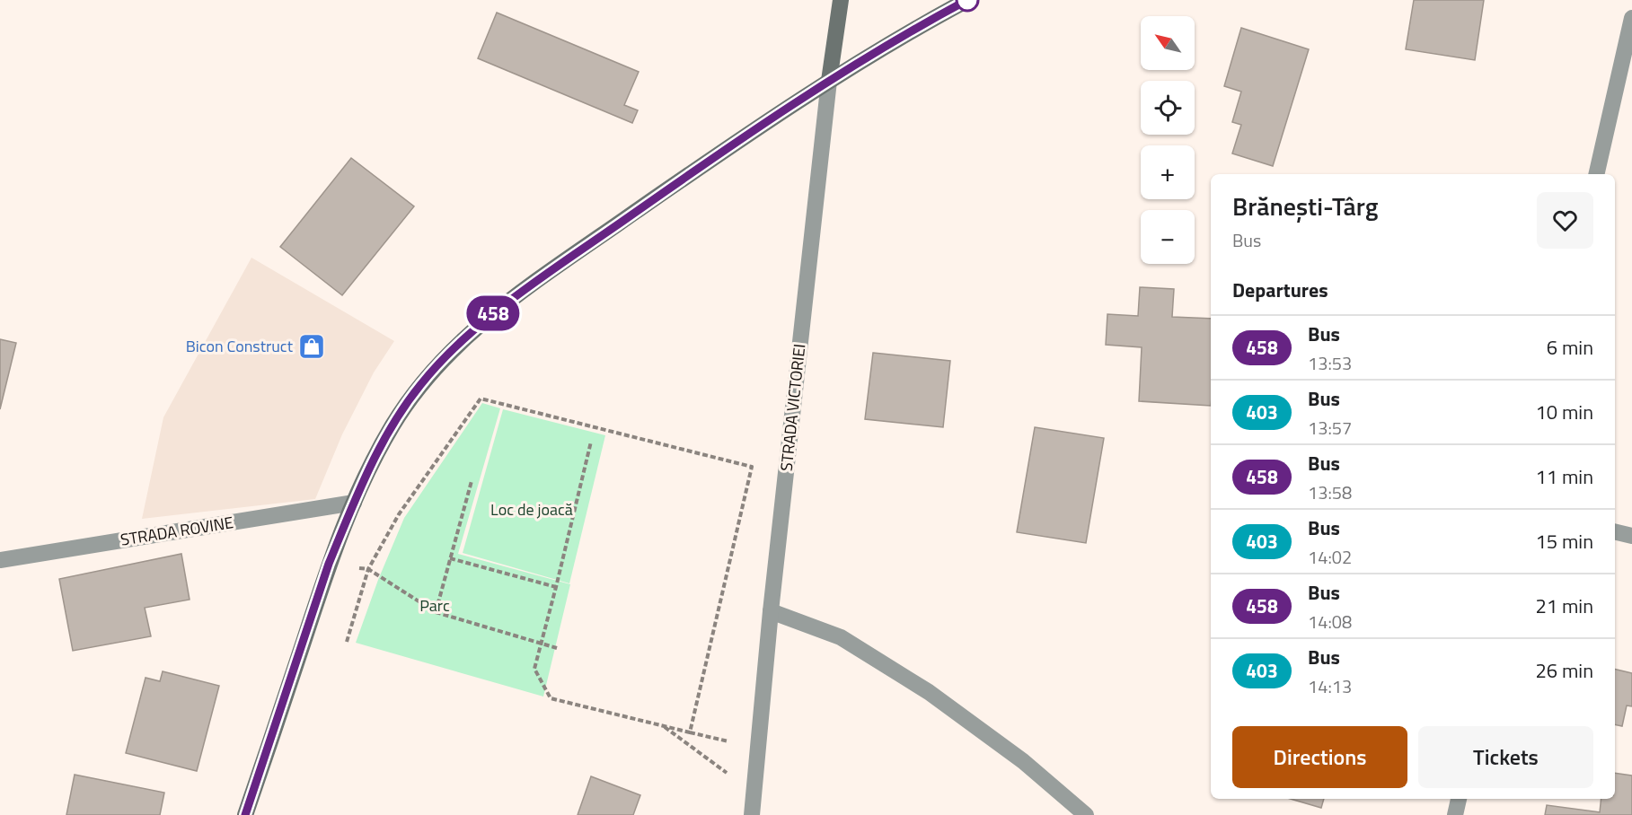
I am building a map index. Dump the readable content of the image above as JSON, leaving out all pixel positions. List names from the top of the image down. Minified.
{"streets":{"main road":["STRADA VICTORIEI"],"street":["STRADA ROVINE"]},"parks":["Loc de joacă","Parc"],"places":{"shop":["Bicon Construct"]},"lines":["bus line 458"],"north":"top left","page":{"on_map":"458","map_buttons":["+","−"],"heading":[["Brănești-Târg","Bus"],"Departures"],"list":[{"mark":"458","name":"Bus","note":"13:53","value":"6 min"},{"mark":"403","name":"Bus","note":"13:57","value":"10 min"},{"mark":"458","name":"Bus","note":"13:58","value":"11 min"},{"mark":"403","name":"Bus","note":"14:02","value":"15 min"},{"mark":"458","name":"Bus","note":"14:08","value":"21 min"},{"mark":"403","name":"Bus","note":"14:13","value":"26 min"}],"buttons":["Directions","Tickets"]}}
